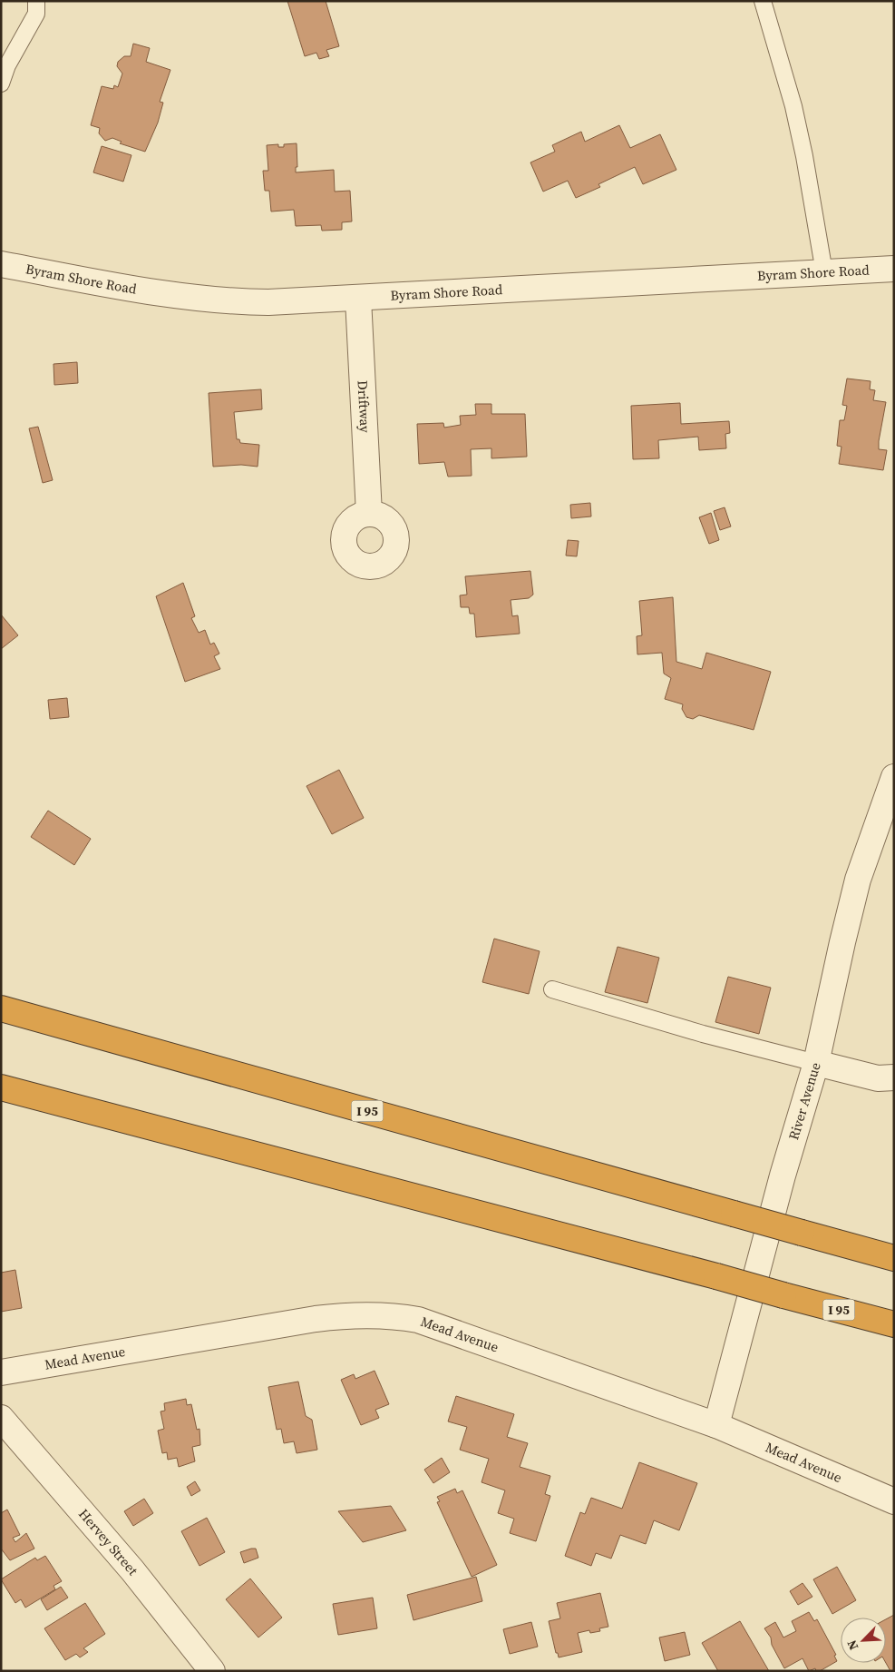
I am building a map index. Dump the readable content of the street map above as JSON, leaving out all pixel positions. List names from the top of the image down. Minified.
{"streets":{"highway":["I 95"],"street":["Byram Shore Road","Driftway","River Avenue","Mead Avenue","Hervey Street"]},"crossings":[["Byram Shore Road","Driftway"],["River Avenue","Mead Avenue"]],"north":"bottom left"}
